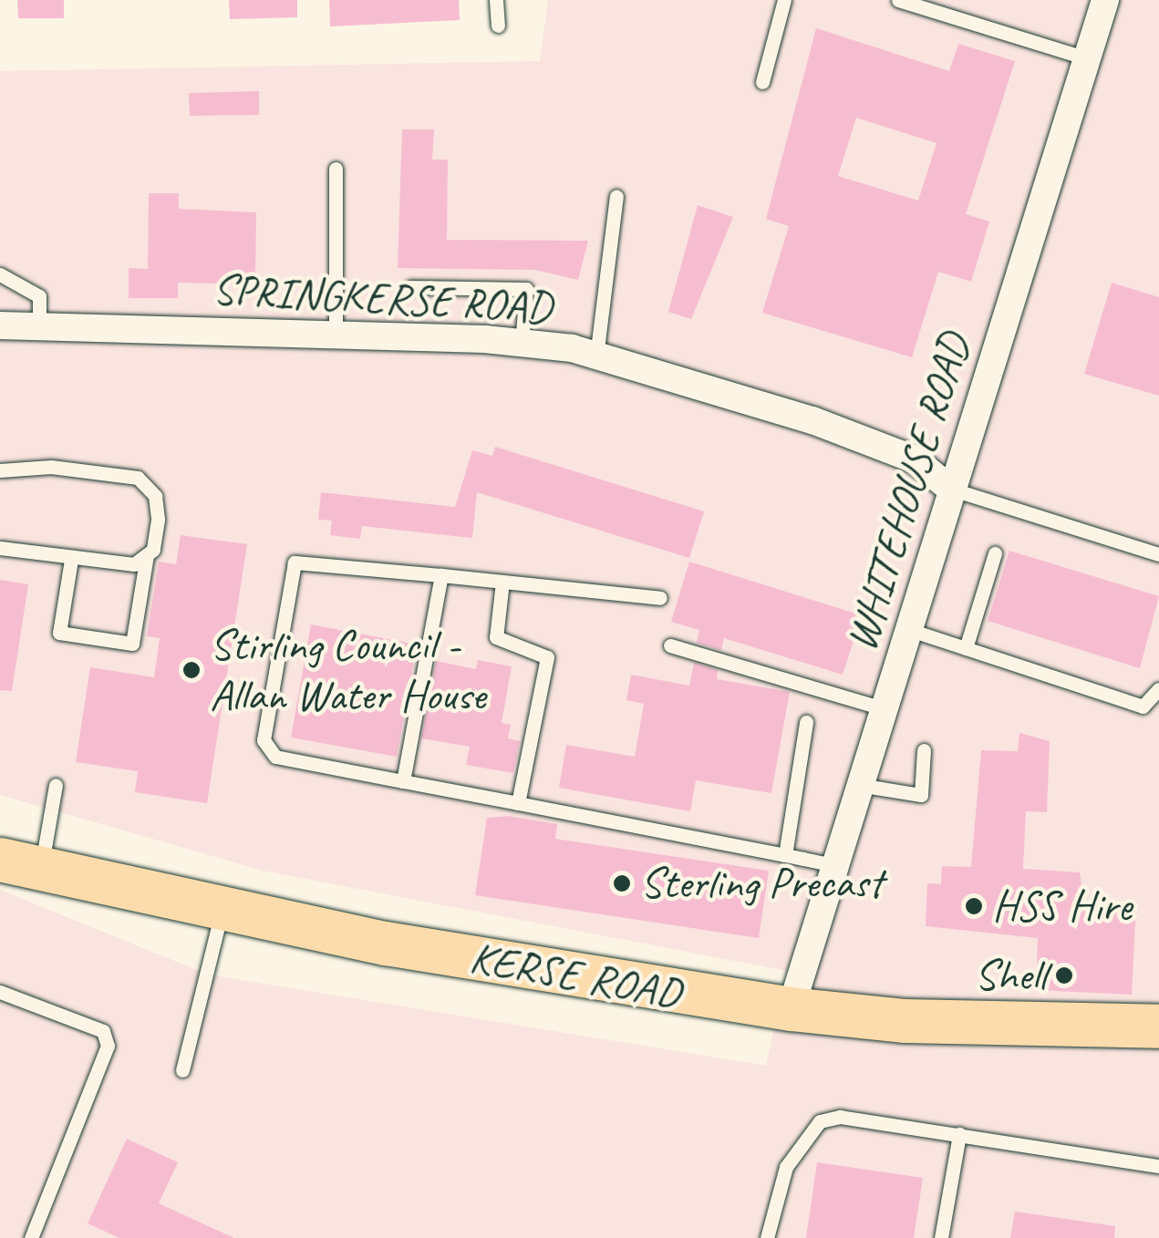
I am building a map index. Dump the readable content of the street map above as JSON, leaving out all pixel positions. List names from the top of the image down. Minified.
{"streets":{"main road":["KERSE ROAD"],"street":["SPRINGKERSE ROAD","WHITEHOUSE ROAD"]},"crossings":[["SPRINGKERSE ROAD","WHITEHOUSE ROAD"],["WHITEHOUSE ROAD","KERSE ROAD"]],"places":["Stirling Council - Allan Water House","Sterling Precast","HSS Hire","Shell"]}
